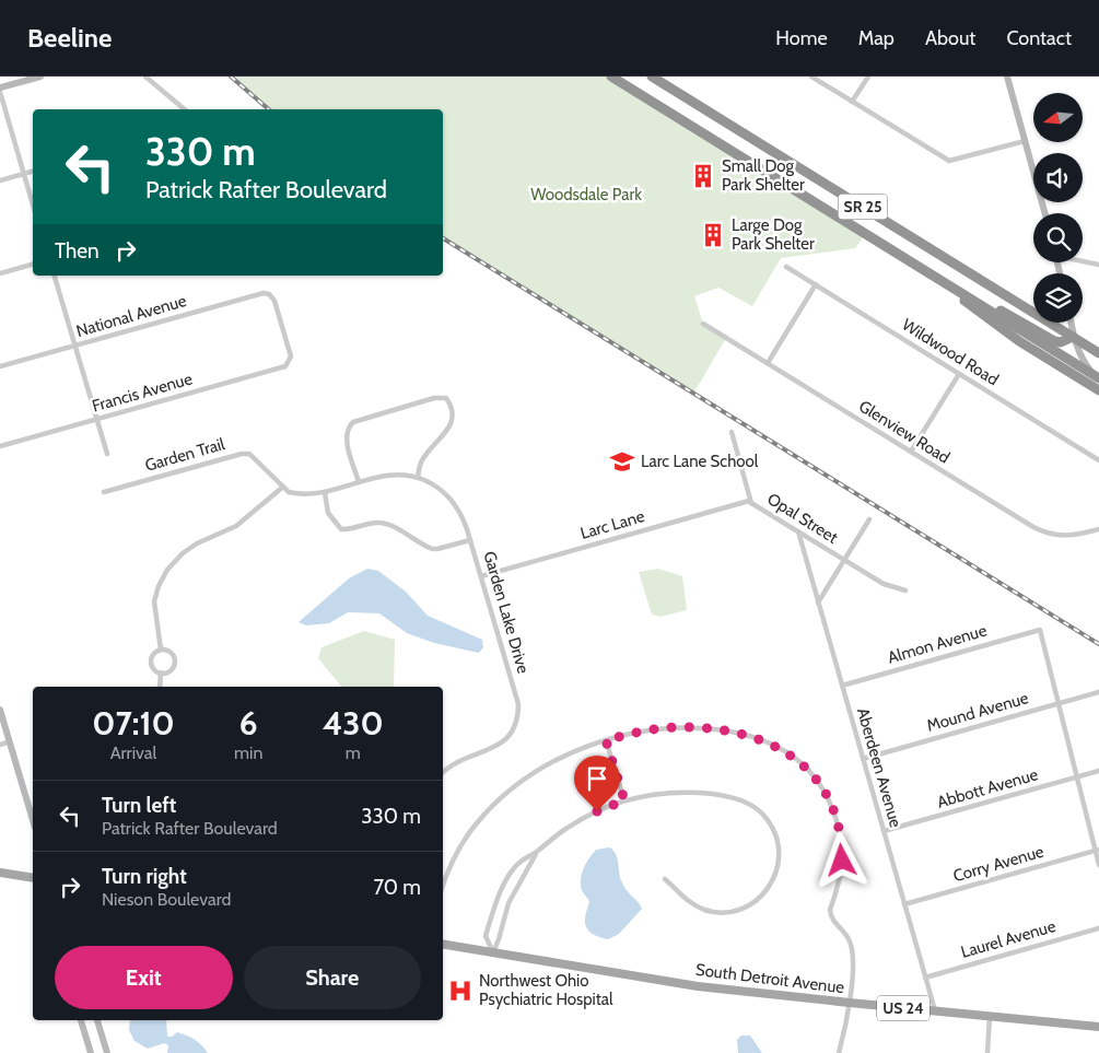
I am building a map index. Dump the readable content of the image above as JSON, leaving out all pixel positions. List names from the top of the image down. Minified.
{"streets":{"highway":["SR 25"],"main road":["South Detroit Avenue","US 24"],"street":["National Avenue","Wildwood Road","Francis Avenue","Glenview Road","Garden Trail","Opal Street","Larc Lane","Garden Lake Drive","Almon Avenue","Mound Avenue","Aberdeen Avenue","Abbott Avenue","Corry Avenue","Laurel Avenue"]},"crossings":[["National Avenue","Francis Avenue"],["Garden Trail","Garden Lake Drive"],["Opal Street","Larc Lane"],["Opal Street","Aberdeen Avenue"],["Larc Lane","Garden Lake Drive"],["Almon Avenue","Mound Avenue"],["Almon Avenue","Aberdeen Avenue"],["Mound Avenue","Aberdeen Avenue"],["Aberdeen Avenue","Abbott Avenue"],["Aberdeen Avenue","Corry Avenue"],["Aberdeen Avenue","Laurel Avenue"],["Aberdeen Avenue","South Detroit Avenue"]],"parks":["Woodsdale Park"],"places":{"building":["Small Dog Park Shelter","Large Dog Park Shelter"],"school or university":["Larc Lane School"],"hospital":["Northwest Ohio Psychiatric Hospital"]},"north":"left","page":{"header":"Beeline","nav":["Home","Map","About","Contact"],"turn":["330 m","Patrick Rafter Boulevard"],"then":"Then","eta":["07:10","Arrival","6","min","430","m"],"list":[{"name":"Turn left","note":"Patrick Rafter Boulevard","value":"330 m"},{"name":"Turn right","note":"Nieson Boulevard","value":"70 m"}],"buttons":["Exit","Share"]}}
